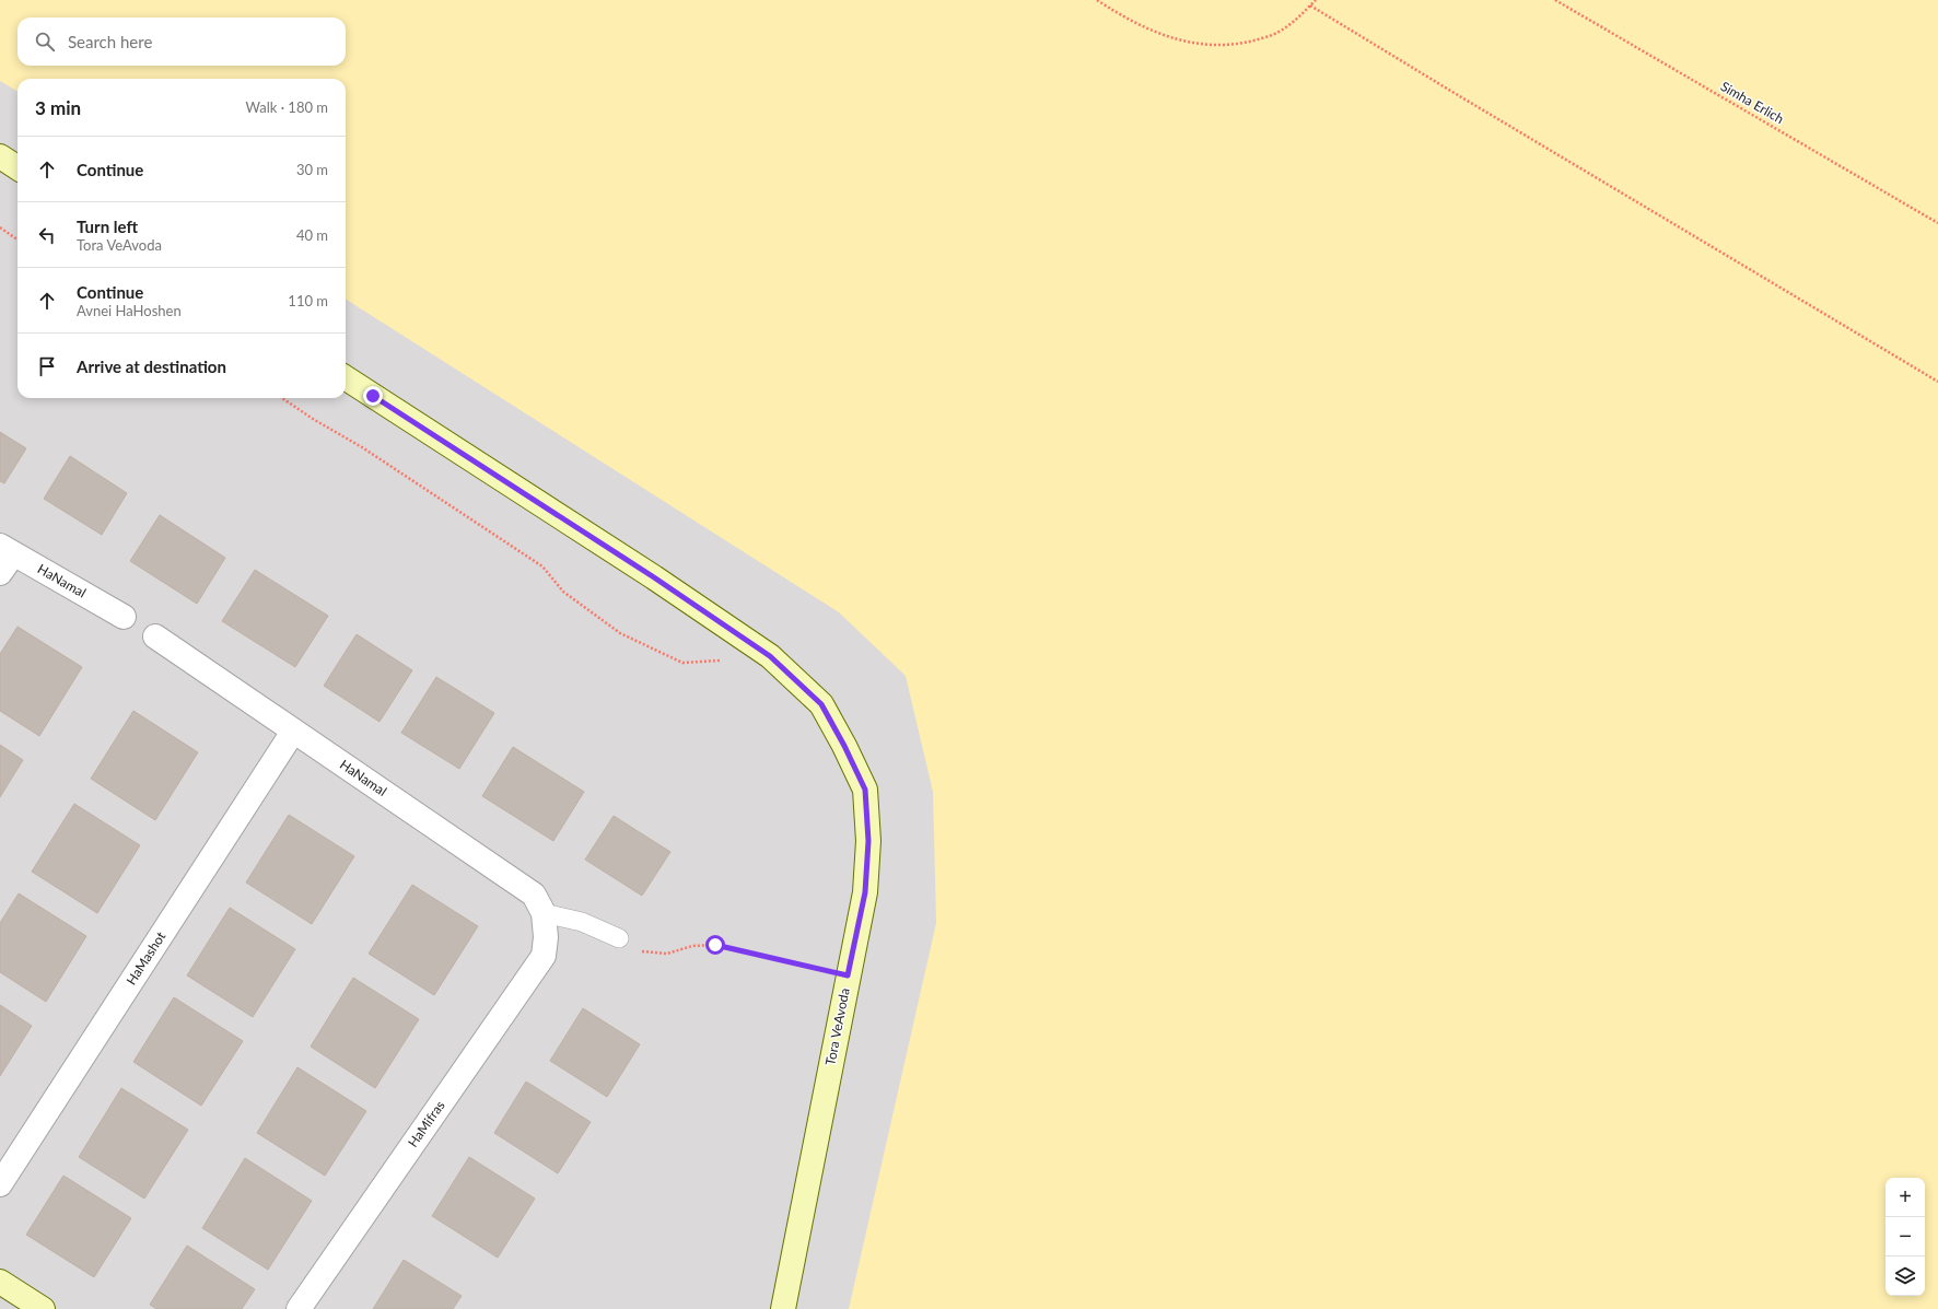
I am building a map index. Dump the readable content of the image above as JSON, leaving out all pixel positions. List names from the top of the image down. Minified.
{"streets":{"street":["HaNamal","HaMashot","Tora VeAvoda","HaMifras"],"path":["Simha Erlich"]},"crossings":[["HaNamal","HaMashot"],["HaNamal","HaMifras"]],"page":{"search":"Search here","heading":["3 min","Walk · 180 m"],"list":[["Continue","30 m"],["Turn left","Tora VeAvoda","40 m"],["Continue","Avnei HaHoshen","110 m"],"Arrive at destination"],"map_buttons":["+","−"]}}
